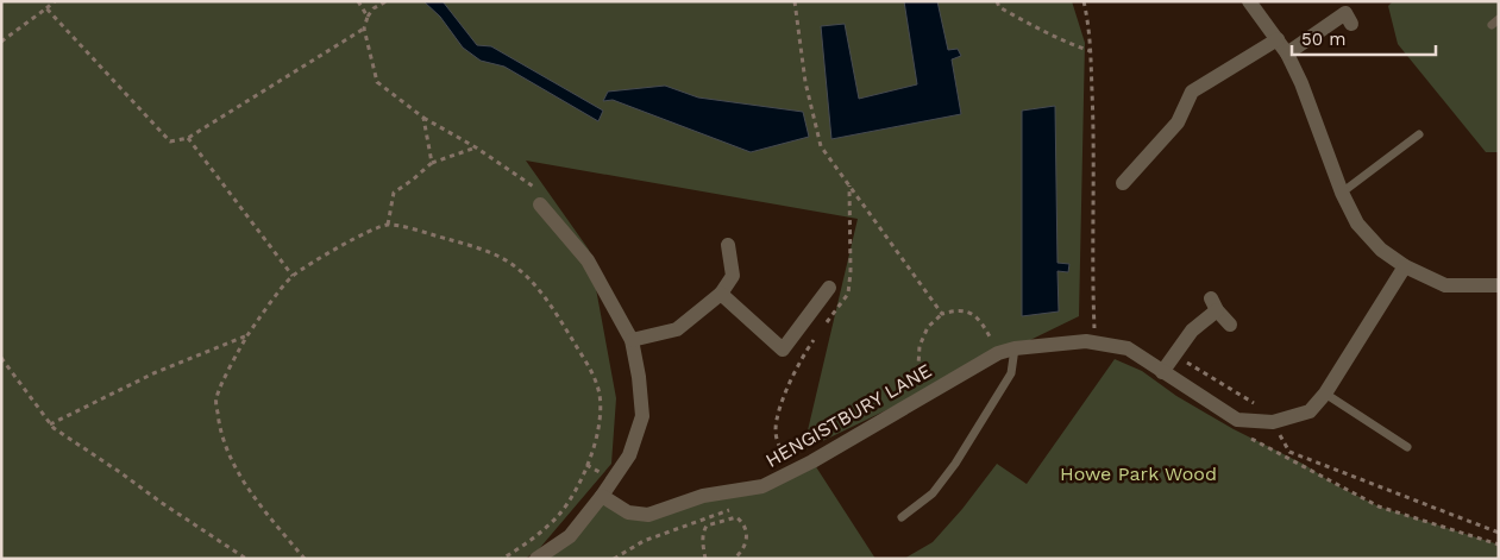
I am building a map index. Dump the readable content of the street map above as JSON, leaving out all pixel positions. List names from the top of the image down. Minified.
{"streets":{"street":["HENGISTBURY LANE"]},"parks":["Howe Park Wood"],"scale_bar":"50 m"}
